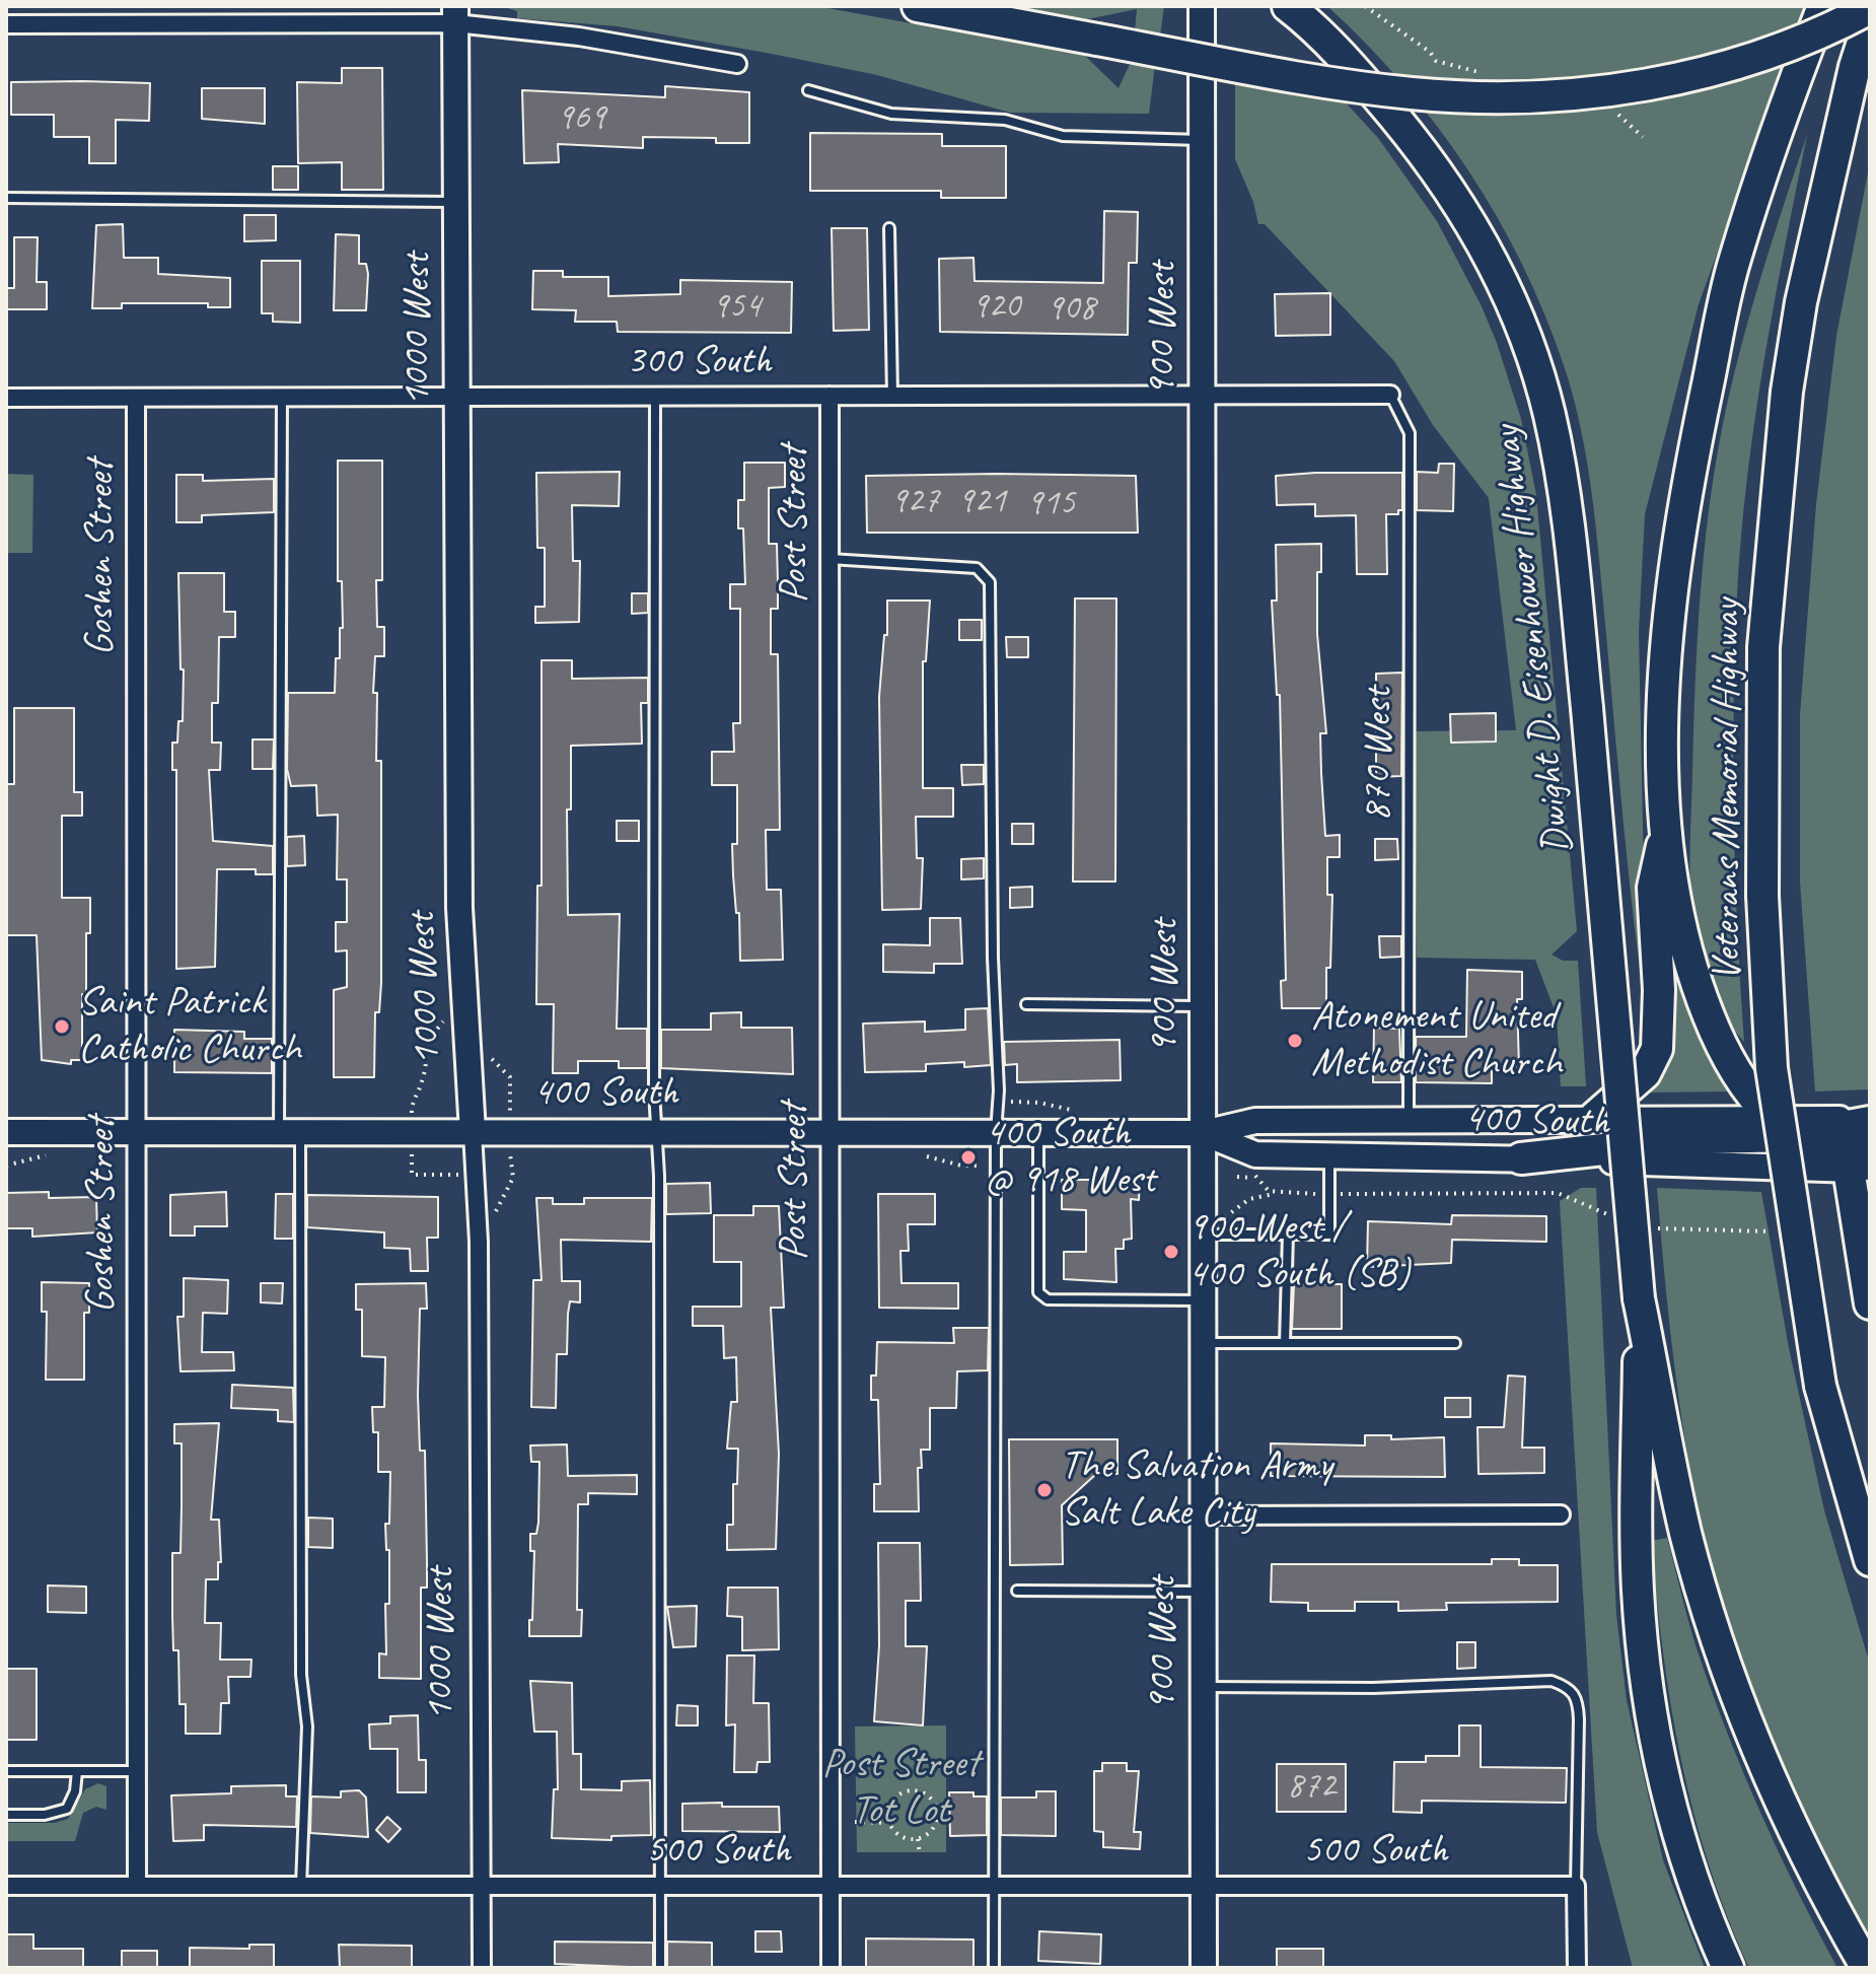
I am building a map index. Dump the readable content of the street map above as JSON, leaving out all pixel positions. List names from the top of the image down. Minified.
{"streets":{"highway":["Dwight D. Eisenhower Highway","Veterans Memorial Highway"],"main road":["1000 West","900 West","400 South"],"street":["300 South","Post Street","Goshen Street","500 South"],"lane":["870 West"]},"crossings":[["1000 West","300 South"],["1000 West","400 South"],["1000 West","500 South"],["900 West","300 South"],["900 West","400 South"],["900 West","500 South"],["300 South","Post Street"],["300 South","Goshen Street"],["300 South","870 West"],["Post Street","400 South"],["Post Street","500 South"],["Goshen Street","400 South"],["Goshen Street","500 South"],["870 West","400 South"]],"parks":["Post Street Tot Lot"],"places":["Saint Patrick Catholic Church","Atonement United Methodist Church","400 South @ 918 West","900 West / 400 South (SB)","The Salvation Army Salt Lake City"],"house_numbers":["969","954","920","908","927","921","915","872"]}
